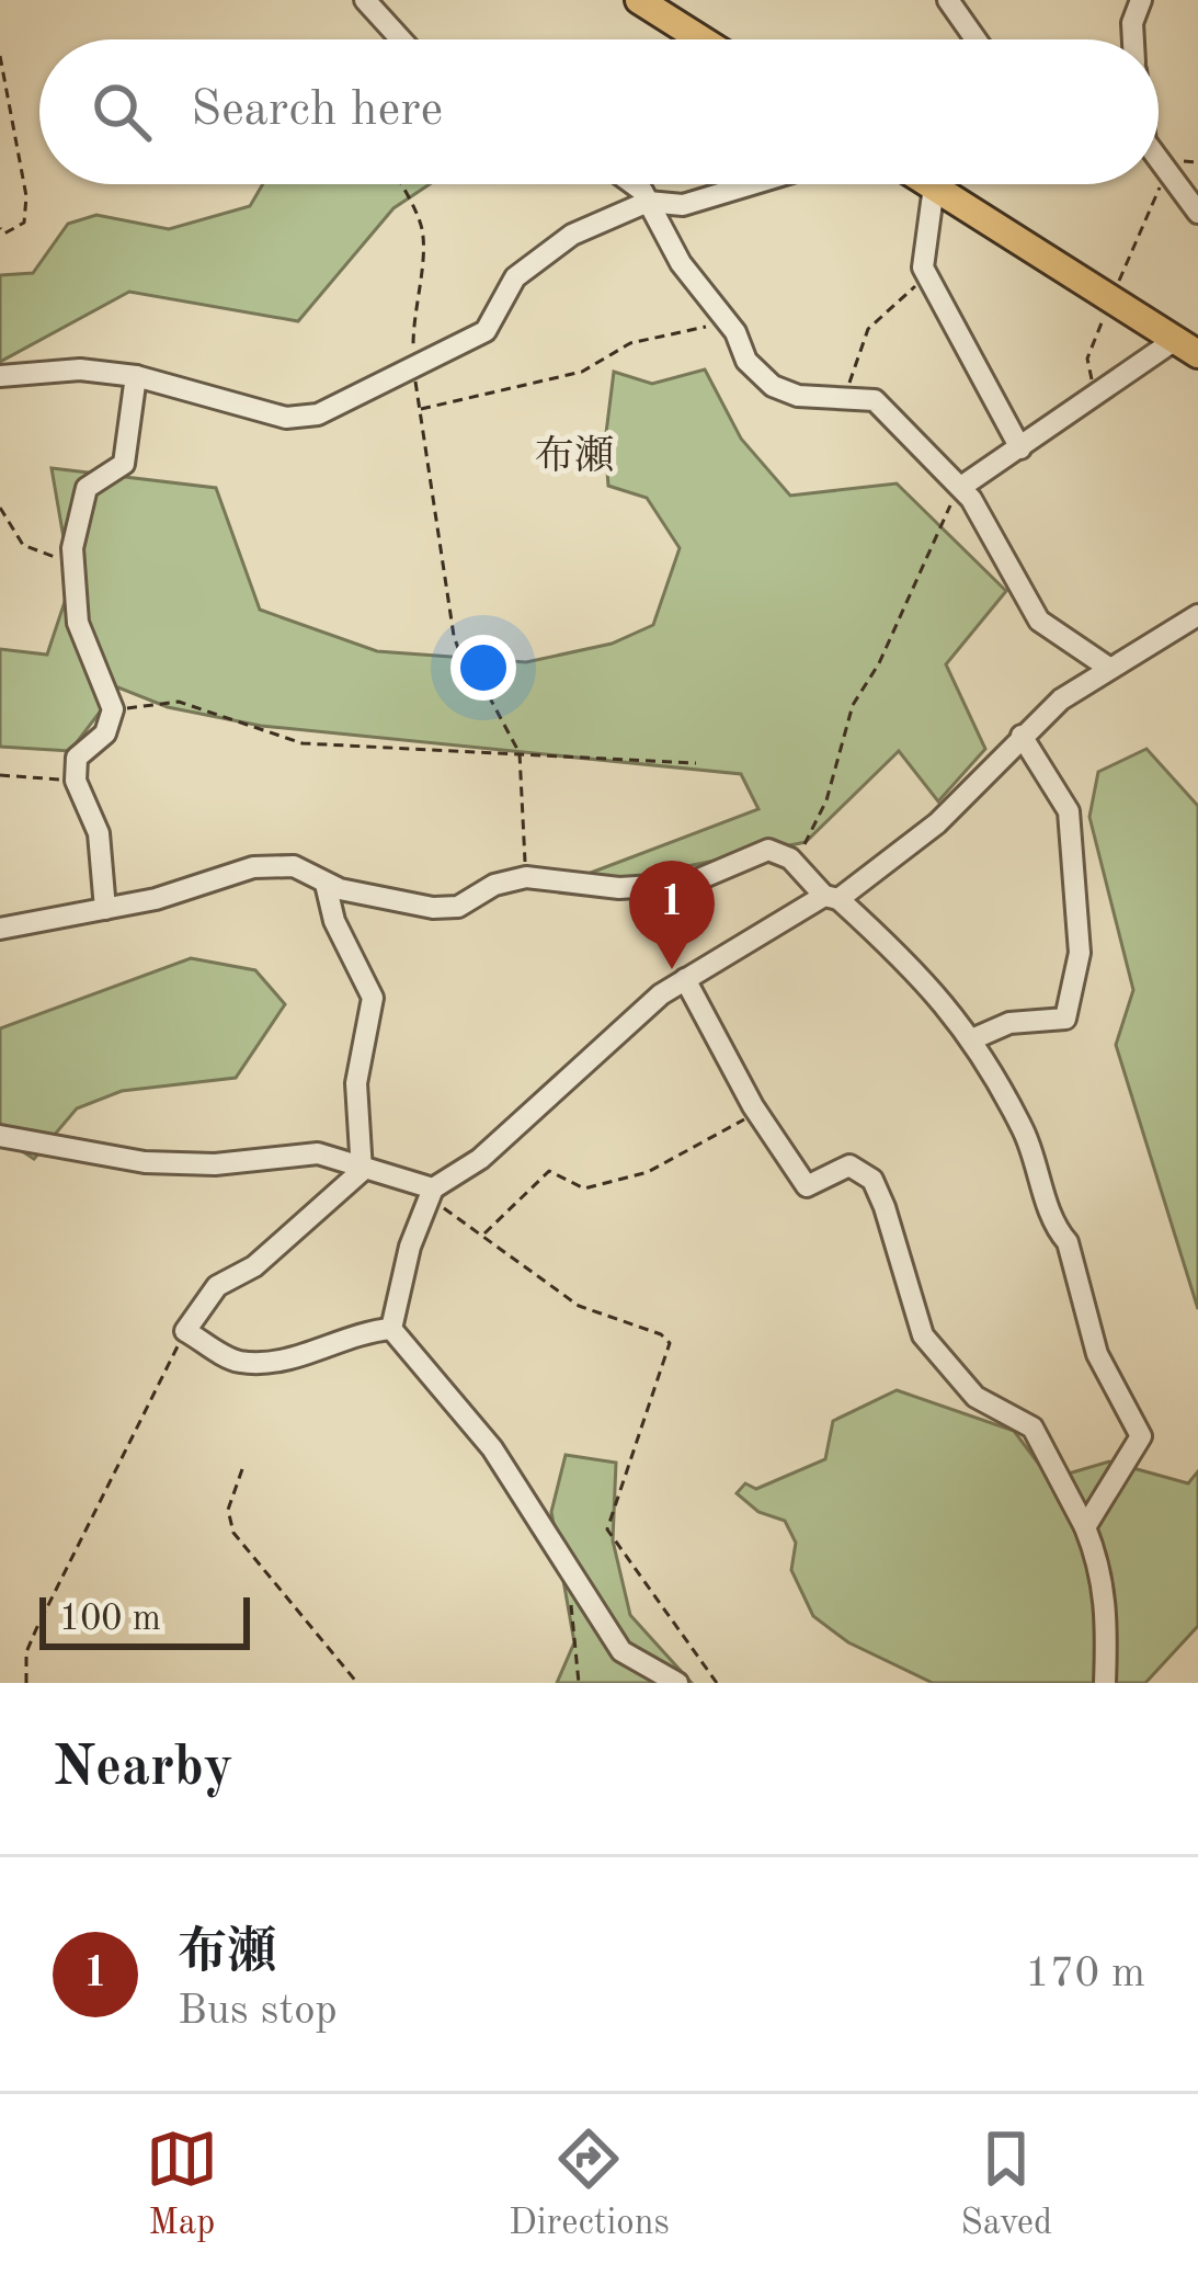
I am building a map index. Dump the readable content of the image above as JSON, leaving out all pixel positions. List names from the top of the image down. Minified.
{"districts":["布瀬"],"scale_bar":"100 m","page":{"search":"Search here","pins":"1","scale":"100 m","heading":"Nearby","list":[{"mark":"1","name":"布瀬","note":"Bus stop","value":"170 m"}],"nav":["Map","Directions","Saved"]}}
